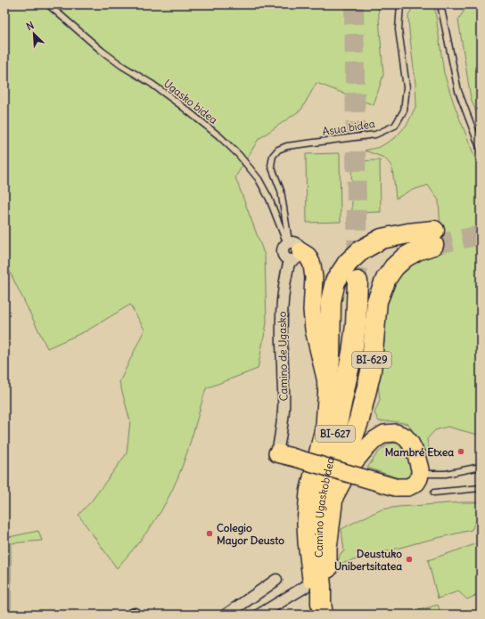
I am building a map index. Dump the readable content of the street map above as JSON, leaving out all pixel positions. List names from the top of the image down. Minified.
{"streets":{"highway":["BI-629","BI-627","Camino Ugaskobidea"],"street":["Camino de Ugasko"],"lane":["Ugasko bidea","Asua bidea"]},"crossings":[["Ugasko bidea","Asua bidea"],["Ugasko bidea","Camino de Ugasko"],["Asua bidea","Camino de Ugasko"],["BI-629","Camino Ugaskobidea"]],"places":["Mambré Etxea","Colegio Mayor Deusto","Deustuko Unibertsitatea"],"north":"top left"}
